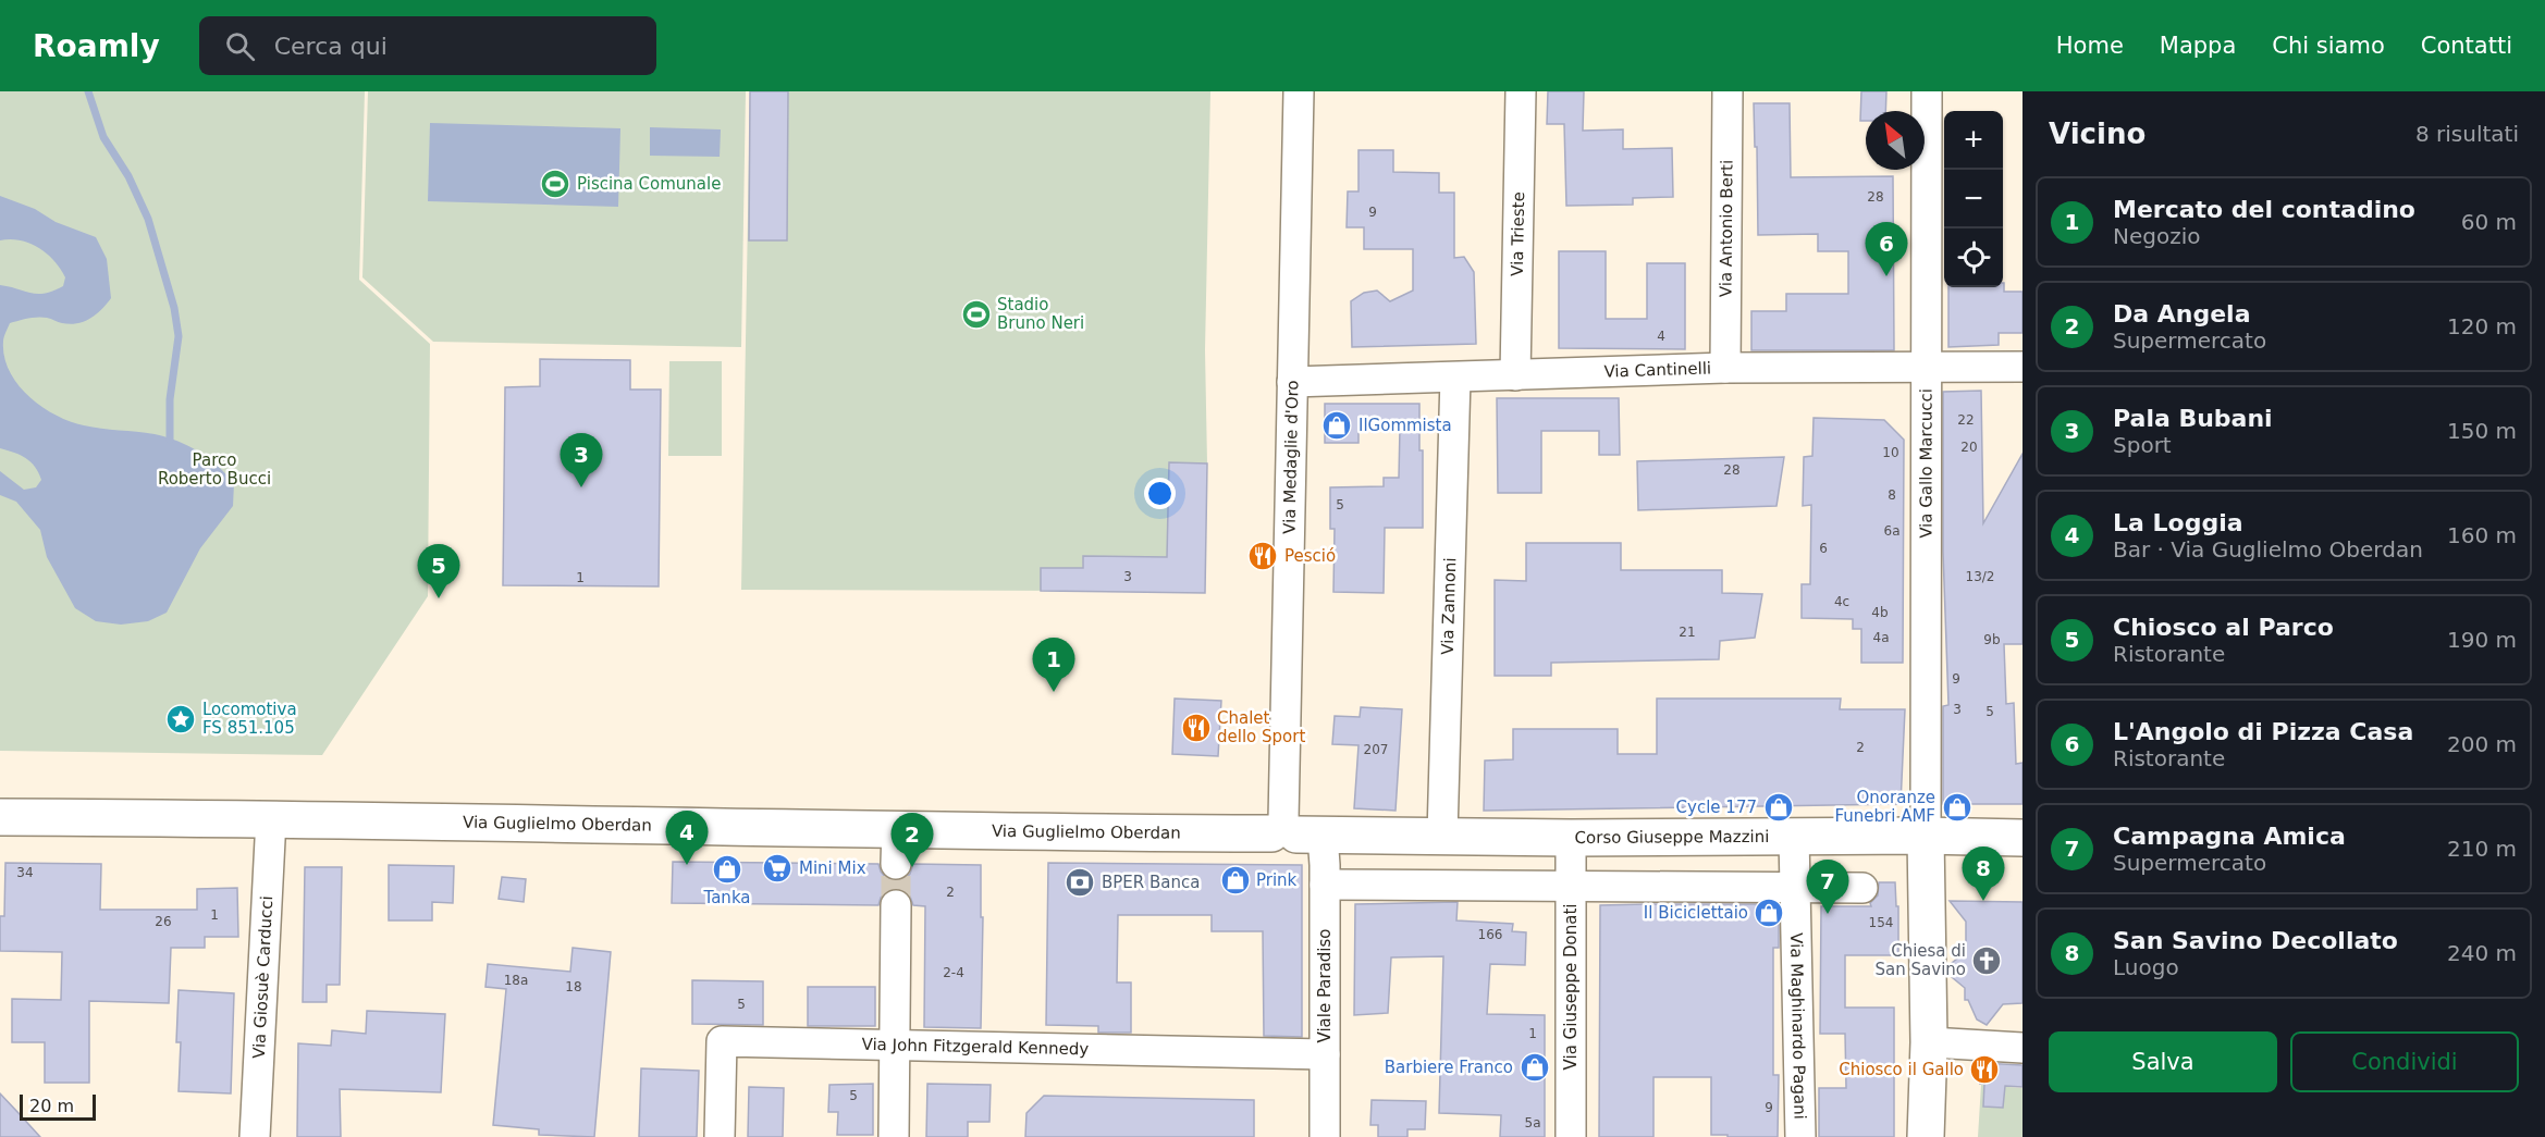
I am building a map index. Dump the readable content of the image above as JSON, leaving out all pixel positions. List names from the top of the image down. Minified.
{"streets":{"main road":["Via Guglielmo Oberdan","Corso Giuseppe Mazzini"],"street":["Via Antonio Berti","Via Trieste","Via Cantinelli","Via Medaglie d'Oro","Via Gallo Marcucci","Via Zannoni","Via Giosuè Carducci","Viale Paradiso","Via Giuseppe Donati","Via Maghinardo Pagani","Via John Fitzgerald Kennedy"]},"crossings":[["Via Antonio Berti","Via Cantinelli"],["Via Trieste","Via Cantinelli"],["Via Cantinelli","Via Medaglie d'Oro"],["Via Cantinelli","Via Gallo Marcucci"],["Via Cantinelli","Via Zannoni"],["Via Medaglie d'Oro","Via Guglielmo Oberdan"],["Via Medaglie d'Oro","Corso Giuseppe Mazzini"],["Via Medaglie d'Oro","Viale Paradiso"],["Via Gallo Marcucci","Corso Giuseppe Mazzini"],["Via Zannoni","Corso Giuseppe Mazzini"],["Via Guglielmo Oberdan","Corso Giuseppe Mazzini"],["Via Guglielmo Oberdan","Via Giosuè Carducci"],["Via Guglielmo Oberdan","Viale Paradiso"],["Corso Giuseppe Mazzini","Viale Paradiso"],["Corso Giuseppe Mazzini","Via Giuseppe Donati"],["Corso Giuseppe Mazzini","Via Maghinardo Pagani"],["Viale Paradiso","Via John Fitzgerald Kennedy"]],"parks":["Parco Roberto Bucci"],"places":{"sports":["Piscina Comunale","Stadio Bruno Neri"],"shop":["IlGommista","Cycle 177","Onoranze Funebri AMF","Tanka","Prink","Il Biciclettaio","Barbiere Franco"],"restaurant":["Pesció","Chalet dello Sport","Chiosco il Gallo"],"place":["Locomotiva FS 851.105"],"supermarket":["Mini Mix"],"bank":["BPER Banca"],"church":["Chiesa di San Savino"]},"house_numbers":["28","9","4","22","20","10","28","8","5","6a","6","3","13/2","1","4c","4b","21","4a","9b","9","3","5","2","207","34","2","1","26","154","166","2-4","18a","18","5","1","5","9","5a"],"scale_bar":"20 m","north":"top left","page":{"header":"Roamly","search":"Cerca qui","nav":["Home","Mappa","Chi siamo","Contatti"],"heading":["Vicino","8 risultati"],"map_buttons":["+","−"],"list":[{"mark":"1","name":"Mercato del contadino","note":"Negozio","value":"60 m"},{"mark":"2","name":"Da Angela","note":"Supermercato","value":"120 m"},{"mark":"3","name":"Pala Bubani","note":"Sport","value":"150 m"},{"mark":"4","name":"La Loggia","note":"Bar · Via Guglielmo Oberdan","value":"160 m"},{"mark":"5","name":"Chiosco al Parco","note":"Ristorante","value":"190 m"},{"mark":"6","name":"L'Angolo di Pizza Casa","note":"Ristorante","value":"200 m"},{"mark":"7","name":"Campagna Amica","note":"Supermercato","value":"210 m"},{"mark":"8","name":"San Savino Decollato","note":"Luogo","value":"240 m"}],"pins":["6","3","5","1","4","2","8","7"],"buttons":["Salva","Condividi"],"scale":"20 m"}}
